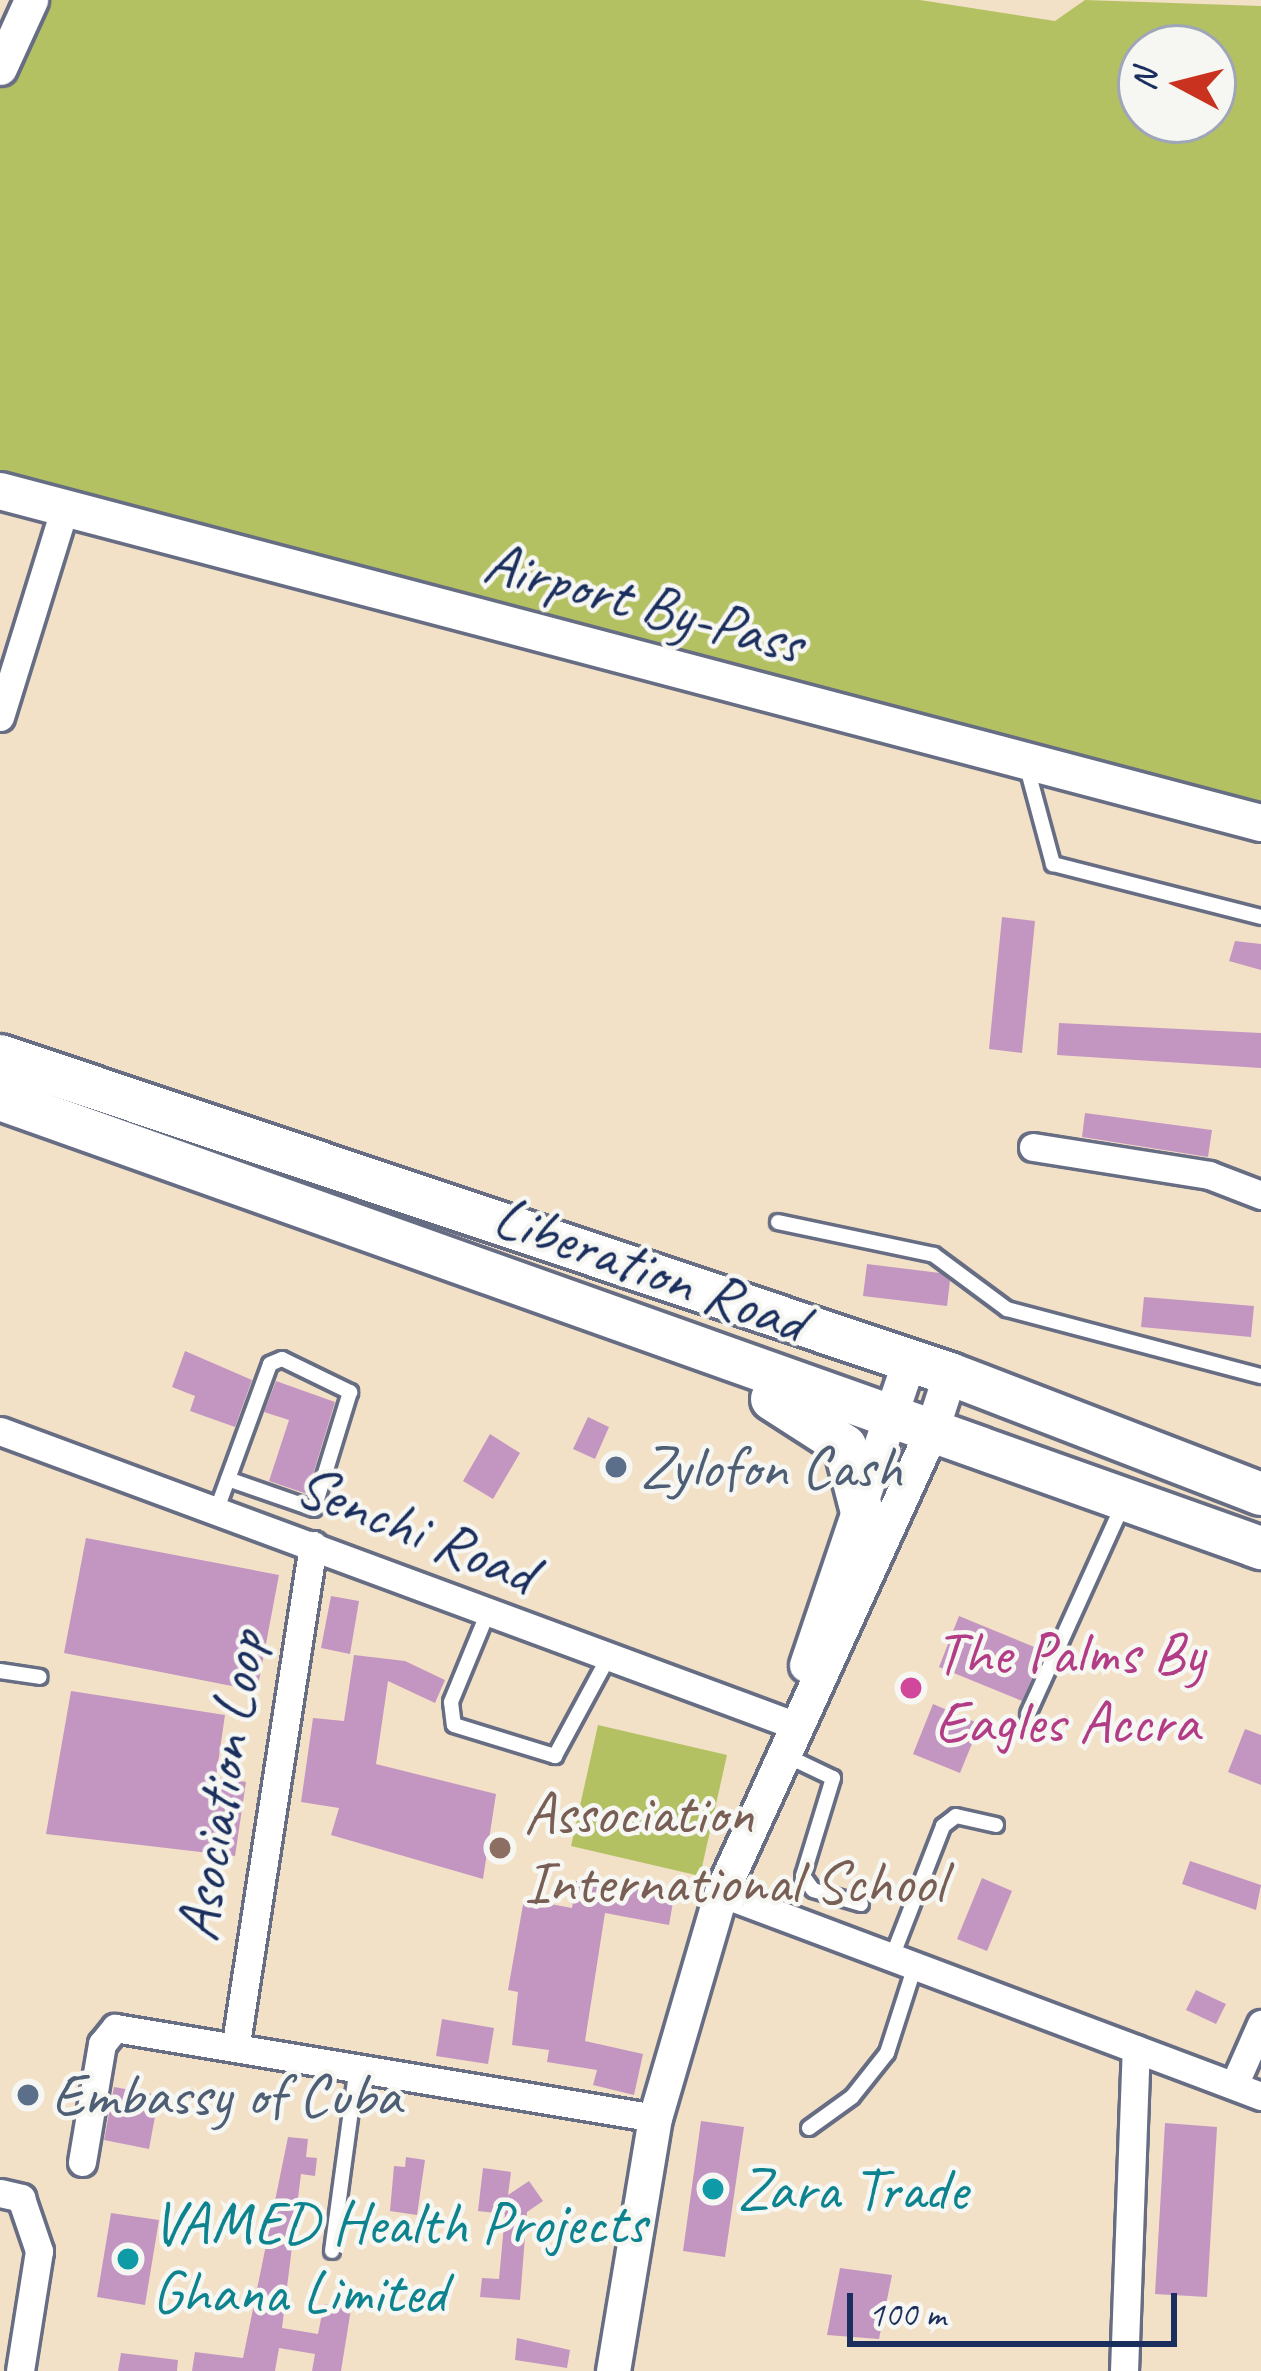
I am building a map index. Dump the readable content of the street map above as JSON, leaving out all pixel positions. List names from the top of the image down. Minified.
{"streets":{"highway":["Liberation Road"],"main road":["Airport By-Pass"],"street":["Senchi Road","Asociation Loop"]},"crossings":[["Senchi Road","Asociation Loop"]],"places":["Zylofon Cash","The Palms By Eagles Accra","Association International School","Embassy of Cuba","Zara Trade","VAMED Health Projects Ghana Limited"],"scale_bar":"100 m","north":"left"}
